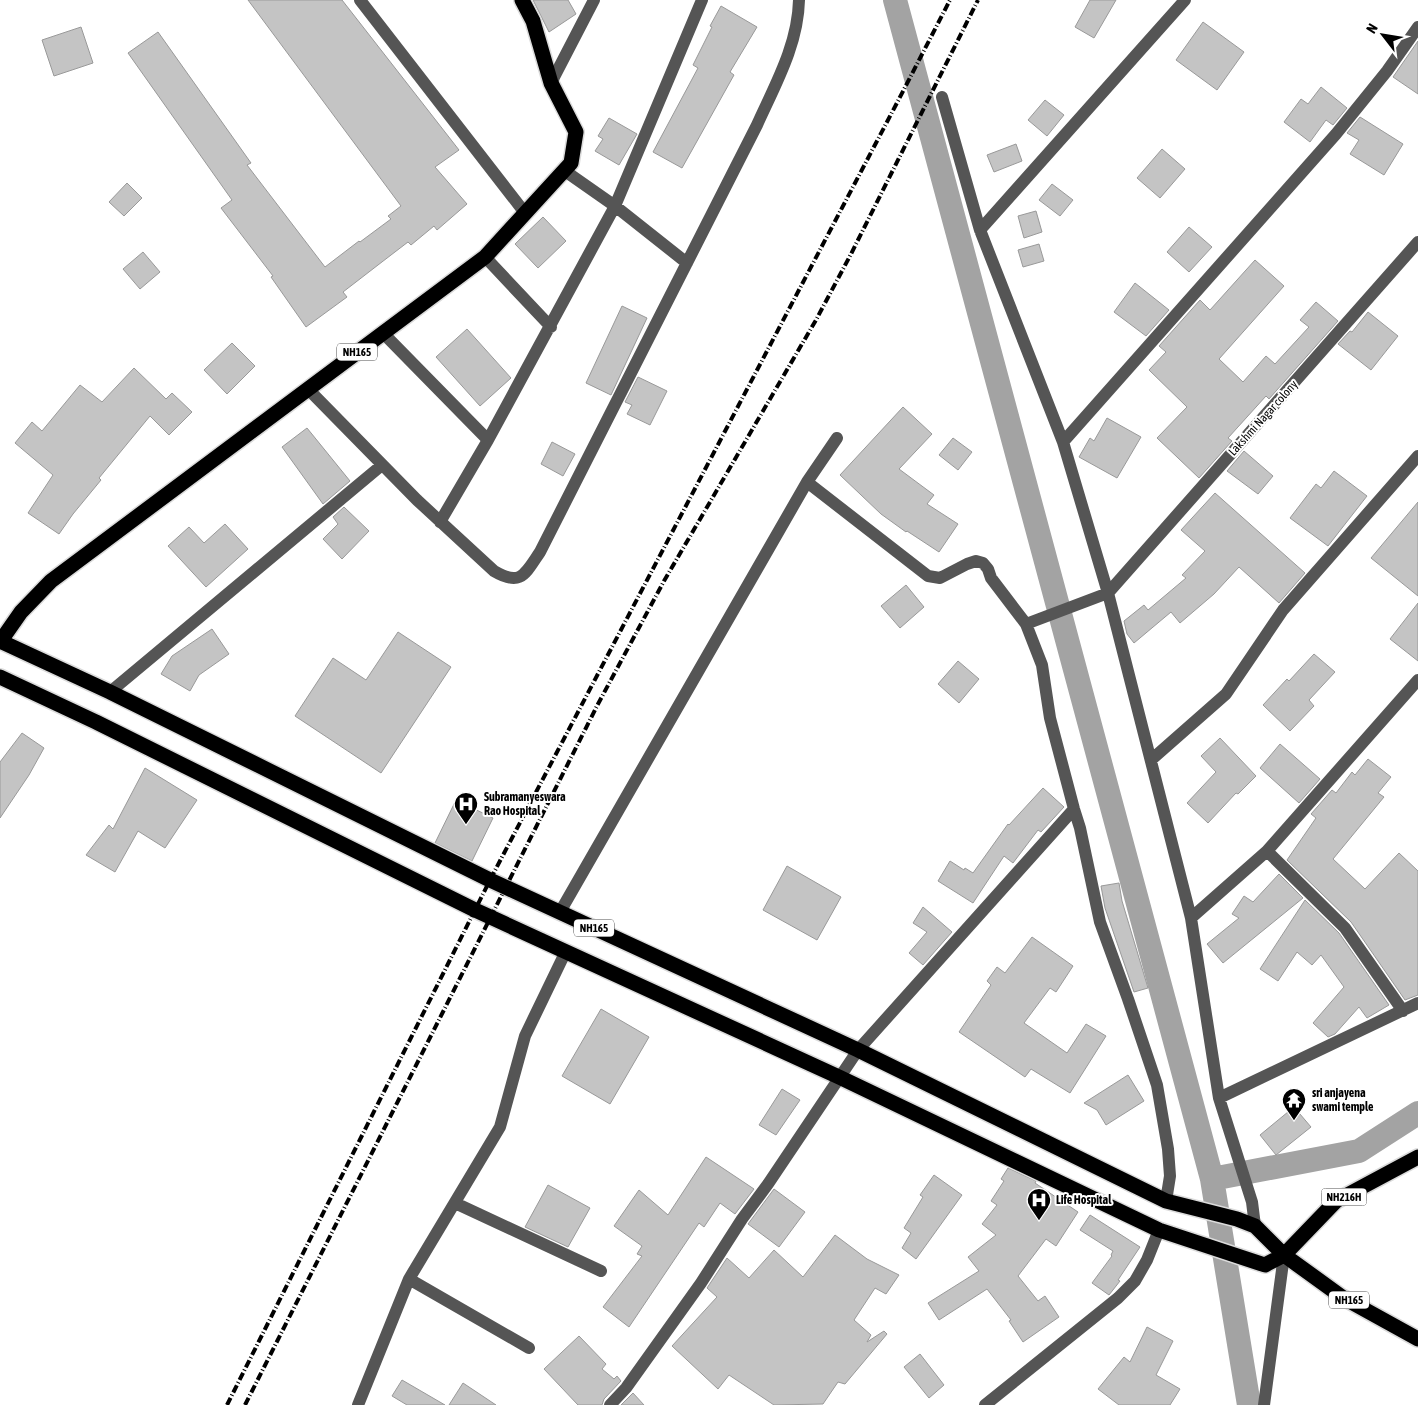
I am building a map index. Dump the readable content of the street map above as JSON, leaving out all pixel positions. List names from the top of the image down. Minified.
{"streets":{"highway":["NH165","NH216H"],"street":["Lakshmi Nagar colony"]},"crossings":[["NH165","NH216H"]],"places":{"hospital":["Subramanyeswara Rao Hospital","Life Hospital"],"temple":["sri anjayena swami temple"]},"north":"top left"}
